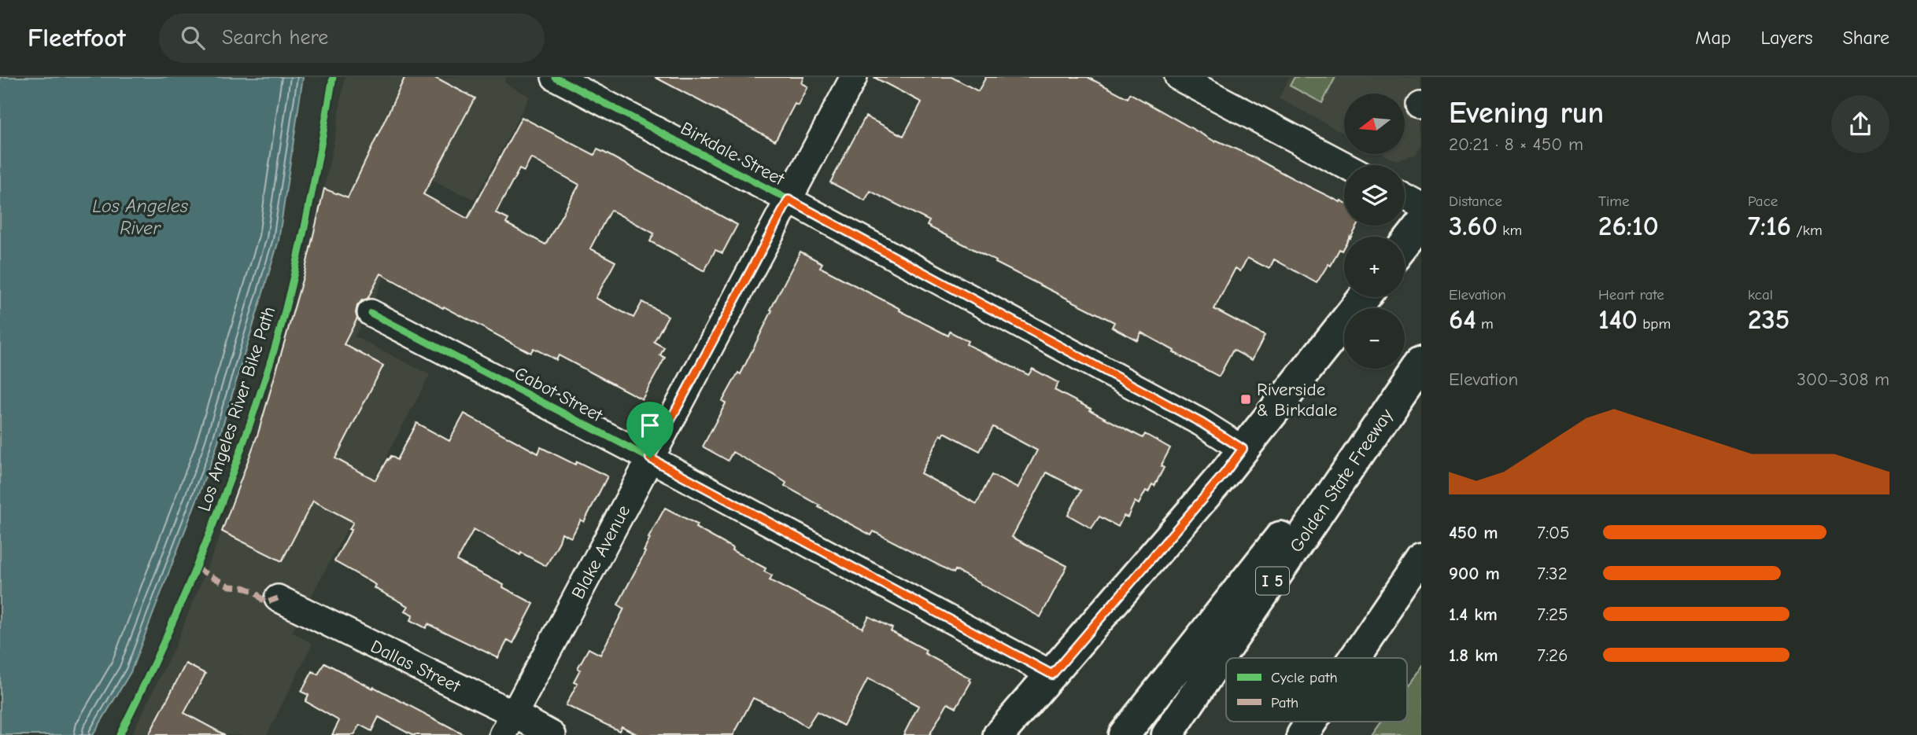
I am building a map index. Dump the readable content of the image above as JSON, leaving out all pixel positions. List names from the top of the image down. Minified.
{"streets":{"main road":["Golden State Freeway","I 5"],"street":["Birkdale Street","Cabot Street","Blake Avenue","Dallas Street"],"cycle path":["Los Angeles River Bike Path"]},"crossings":[["Birkdale Street","Blake Avenue"],["Cabot Street","Blake Avenue"],["Blake Avenue","Dallas Street"]],"water":["Los Angeles River"],"places":{"transit":["Riverside & Birkdale"]},"legend":["Cycle path","Path"],"north":"left","page":{"header":"Fleetfoot","search":"Search here","nav":["Map","Layers","Share"],"heading":["Evening run","20:21 · 8 × 450 m"],"map_buttons":["+","−"],"stats":[["Distance","3.60 km"],["Time","26:10"],["Pace","7:16 /km"],["Elevation","64 m"],["Heart rate","140 bpm"],["kcal","235"]],"chart":["Elevation","300–308 m"],"list":[{"name":"450 m","note":"7:05"},{"name":"900 m","note":"7:32"},{"name":"1.4 km","note":"7:25"},{"name":"1.8 km","note":"7:26"}]}}
